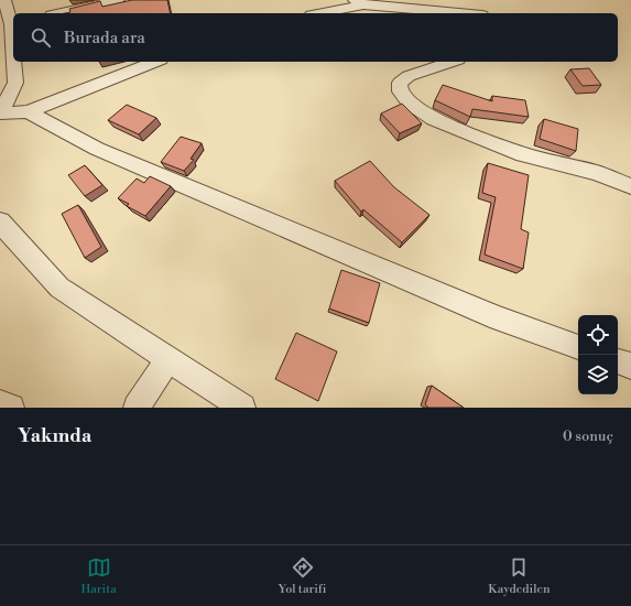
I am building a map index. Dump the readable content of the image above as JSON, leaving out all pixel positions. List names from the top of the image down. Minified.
{"page":{"search":"Burada ara","heading":["Yakında","0 sonuç"],"nav":["Harita","Yol tarifi","Kaydedilen"]}}
